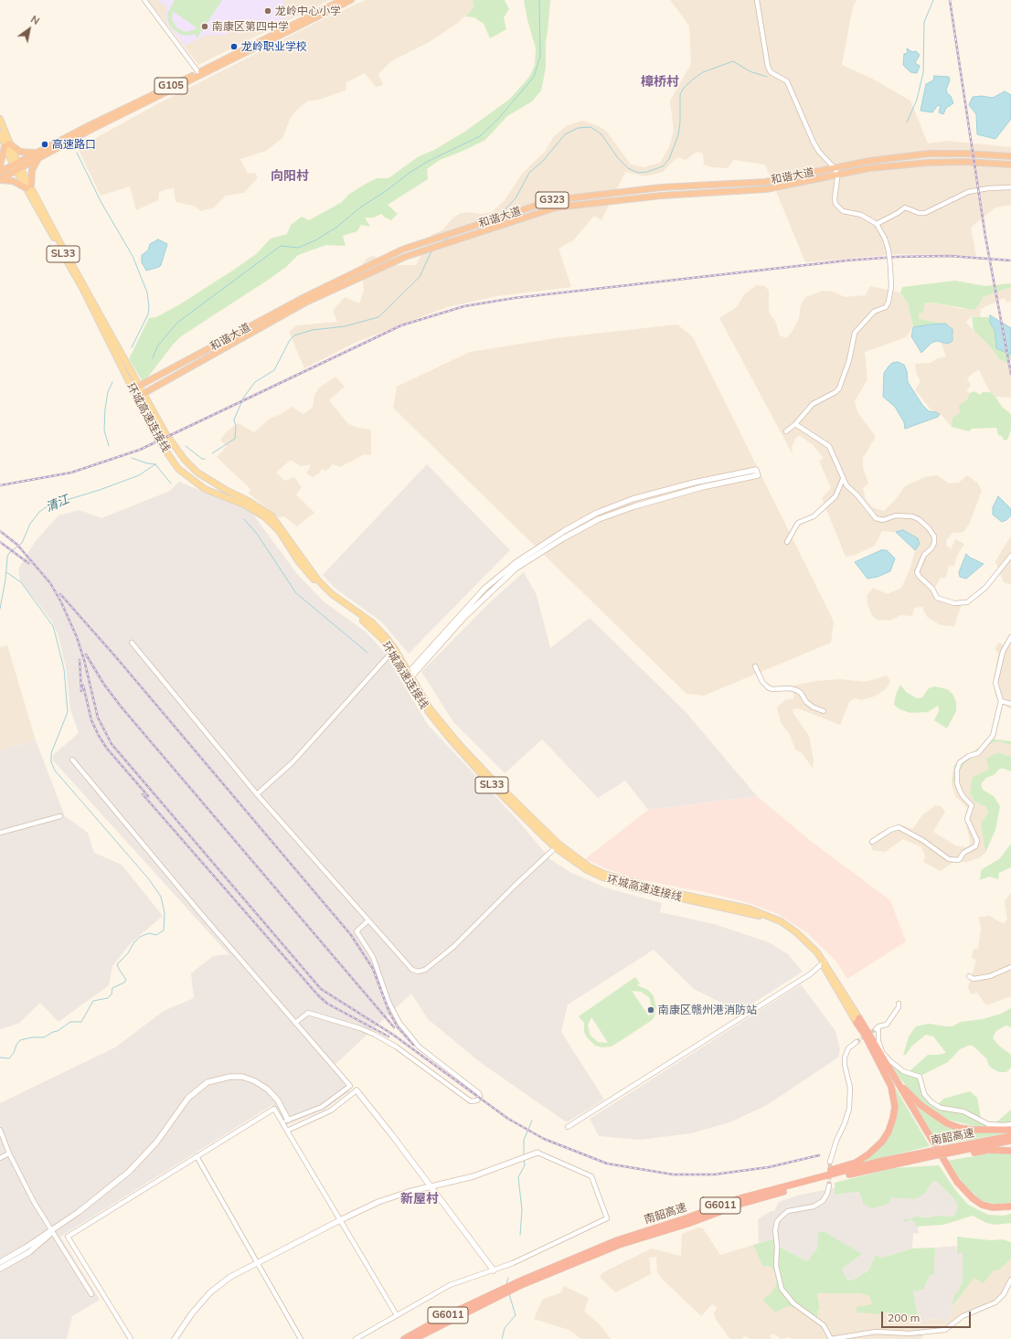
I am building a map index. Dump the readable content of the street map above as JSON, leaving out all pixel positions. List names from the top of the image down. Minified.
{"streets":{"highway":["G105","和谐大道","G323","南韶高速","G6011"],"main road":["SL33","环城高速连接线"]},"crossings":[["G105","环城高速连接线"],["和谐大道","环城高速连接线"]],"districts":["樟桥村","向阳村","新屋村"],"water":["清江"],"places":["龙岭中心小学","南康区第四中学","龙岭职业学校","高速路口","南康区赣州港消防站"],"scale_bar":"200 m","north":"top right"}
